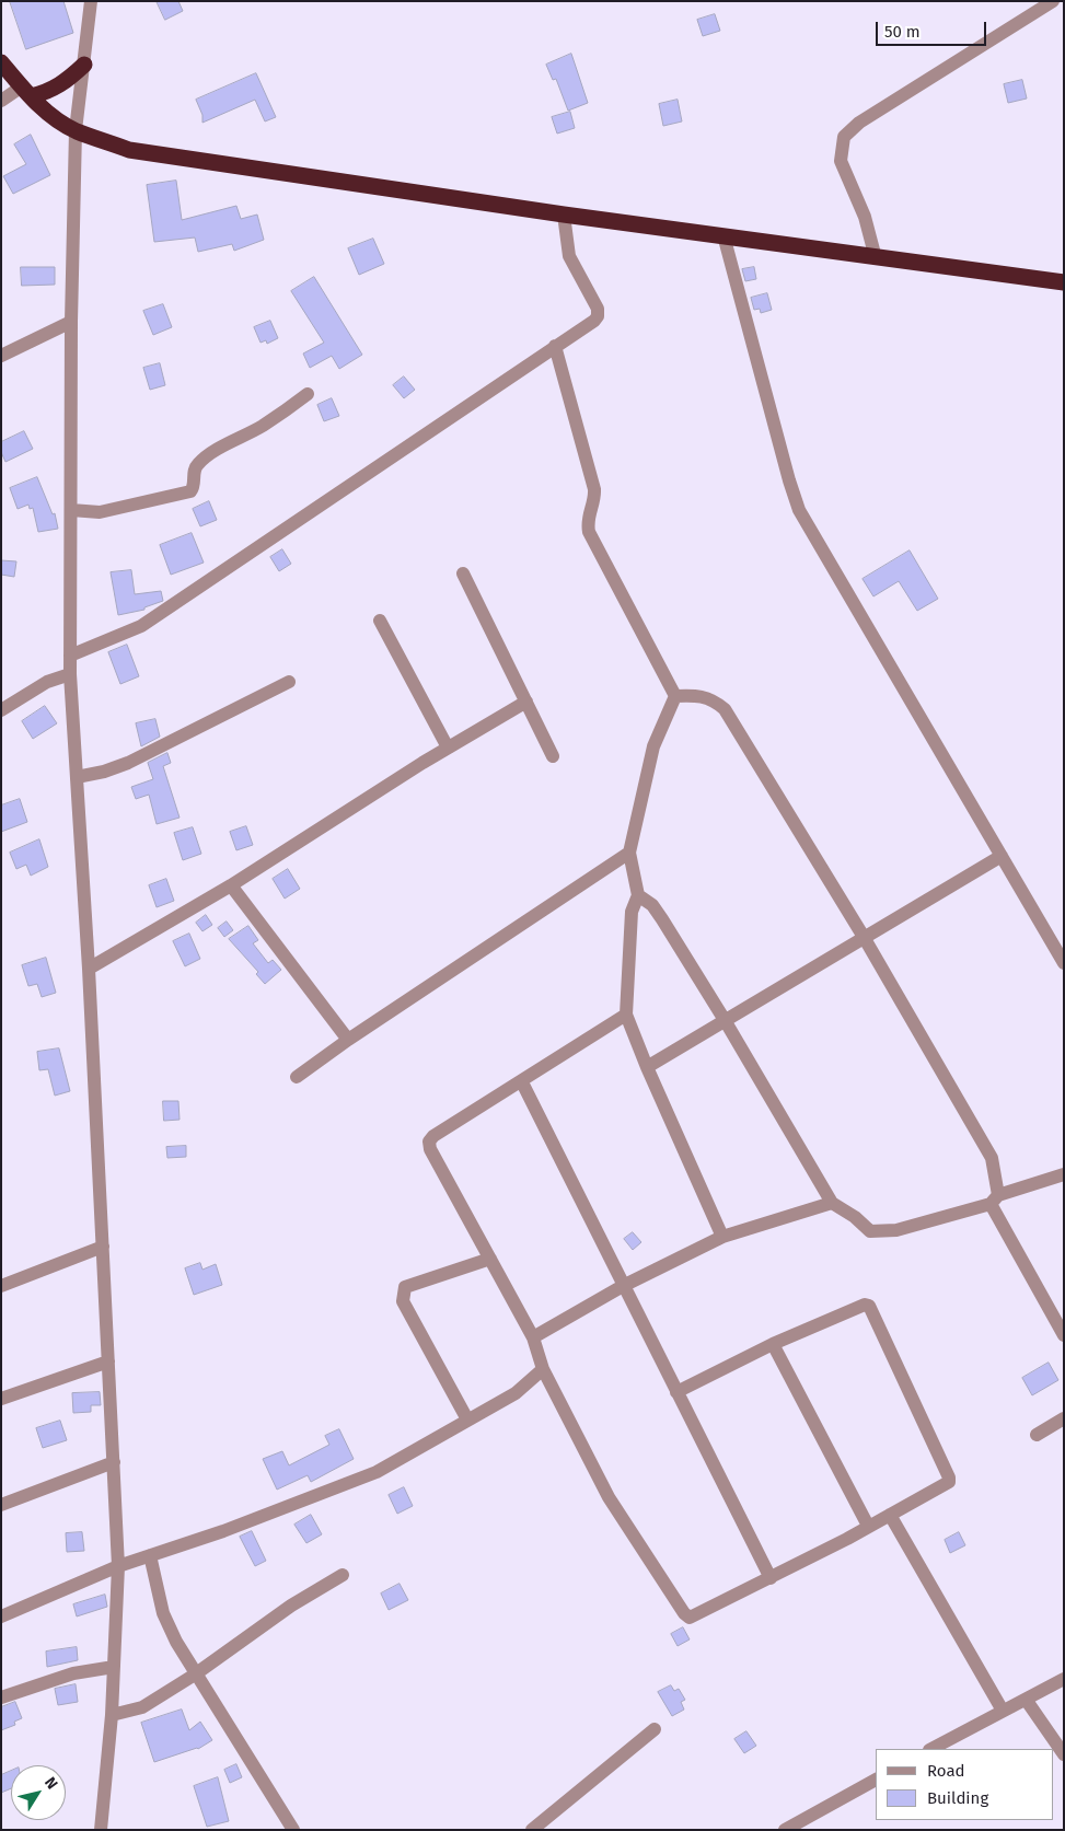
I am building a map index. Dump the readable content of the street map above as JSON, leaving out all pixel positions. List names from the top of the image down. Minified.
{"legend":["Road","Building"],"scale_bar":"50 m","north":"top right"}
